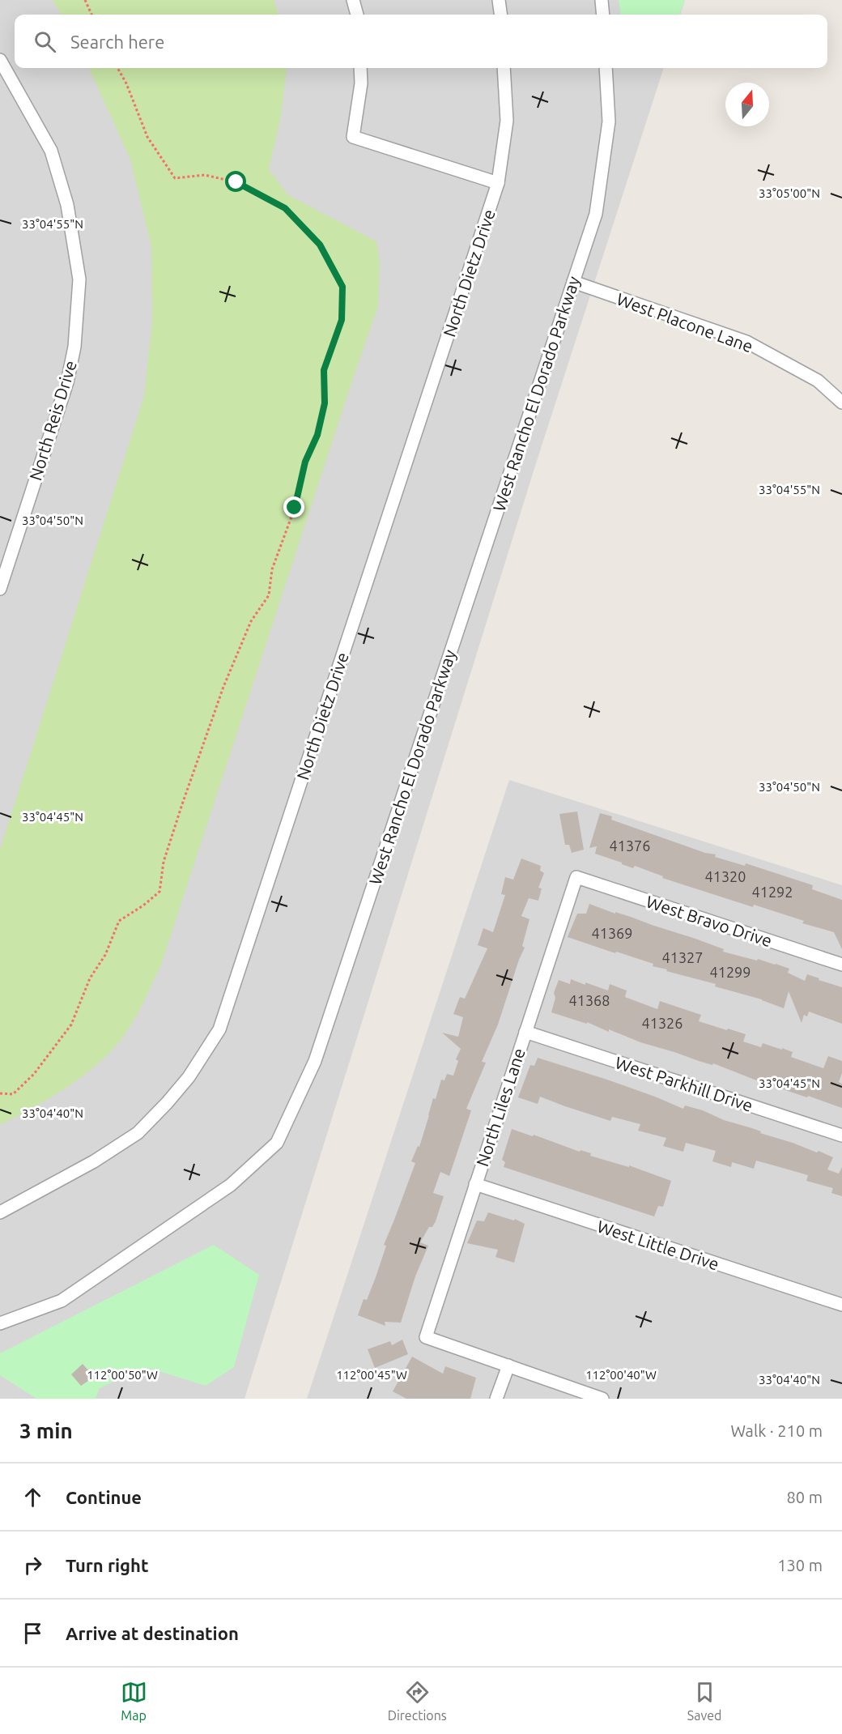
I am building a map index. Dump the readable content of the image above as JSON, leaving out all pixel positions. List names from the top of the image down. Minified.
{"streets":{"street":["North Dietz Drive","West Placone Lane","West Rancho El Dorado Parkway","North Reis Drive","West Bravo Drive","West Parkhill Drive","North Liles Lane","West Little Drive"]},"crossings":[["West Placone Lane","West Rancho El Dorado Parkway"],["West Bravo Drive","North Liles Lane"],["West Parkhill Drive","North Liles Lane"],["North Liles Lane","West Little Drive"]],"house_numbers":["41376","41320","41292","41369","41327","41299","41368","41326"],"north":"top","page":{"search":"Search here","heading":["3 min","Walk · 210 m"],"list":[["Continue","80 m"],["Turn right","130 m"],"Arrive at destination"],"nav":["Map","Directions","Saved"]},"coordinates":["33°05'00\"N","33°04'55\"N","33°04'50\"N","33°04'45\"N","33°04'40\"N","112°00'50\"W","112°00'45\"W","112°00'40\"W"]}
